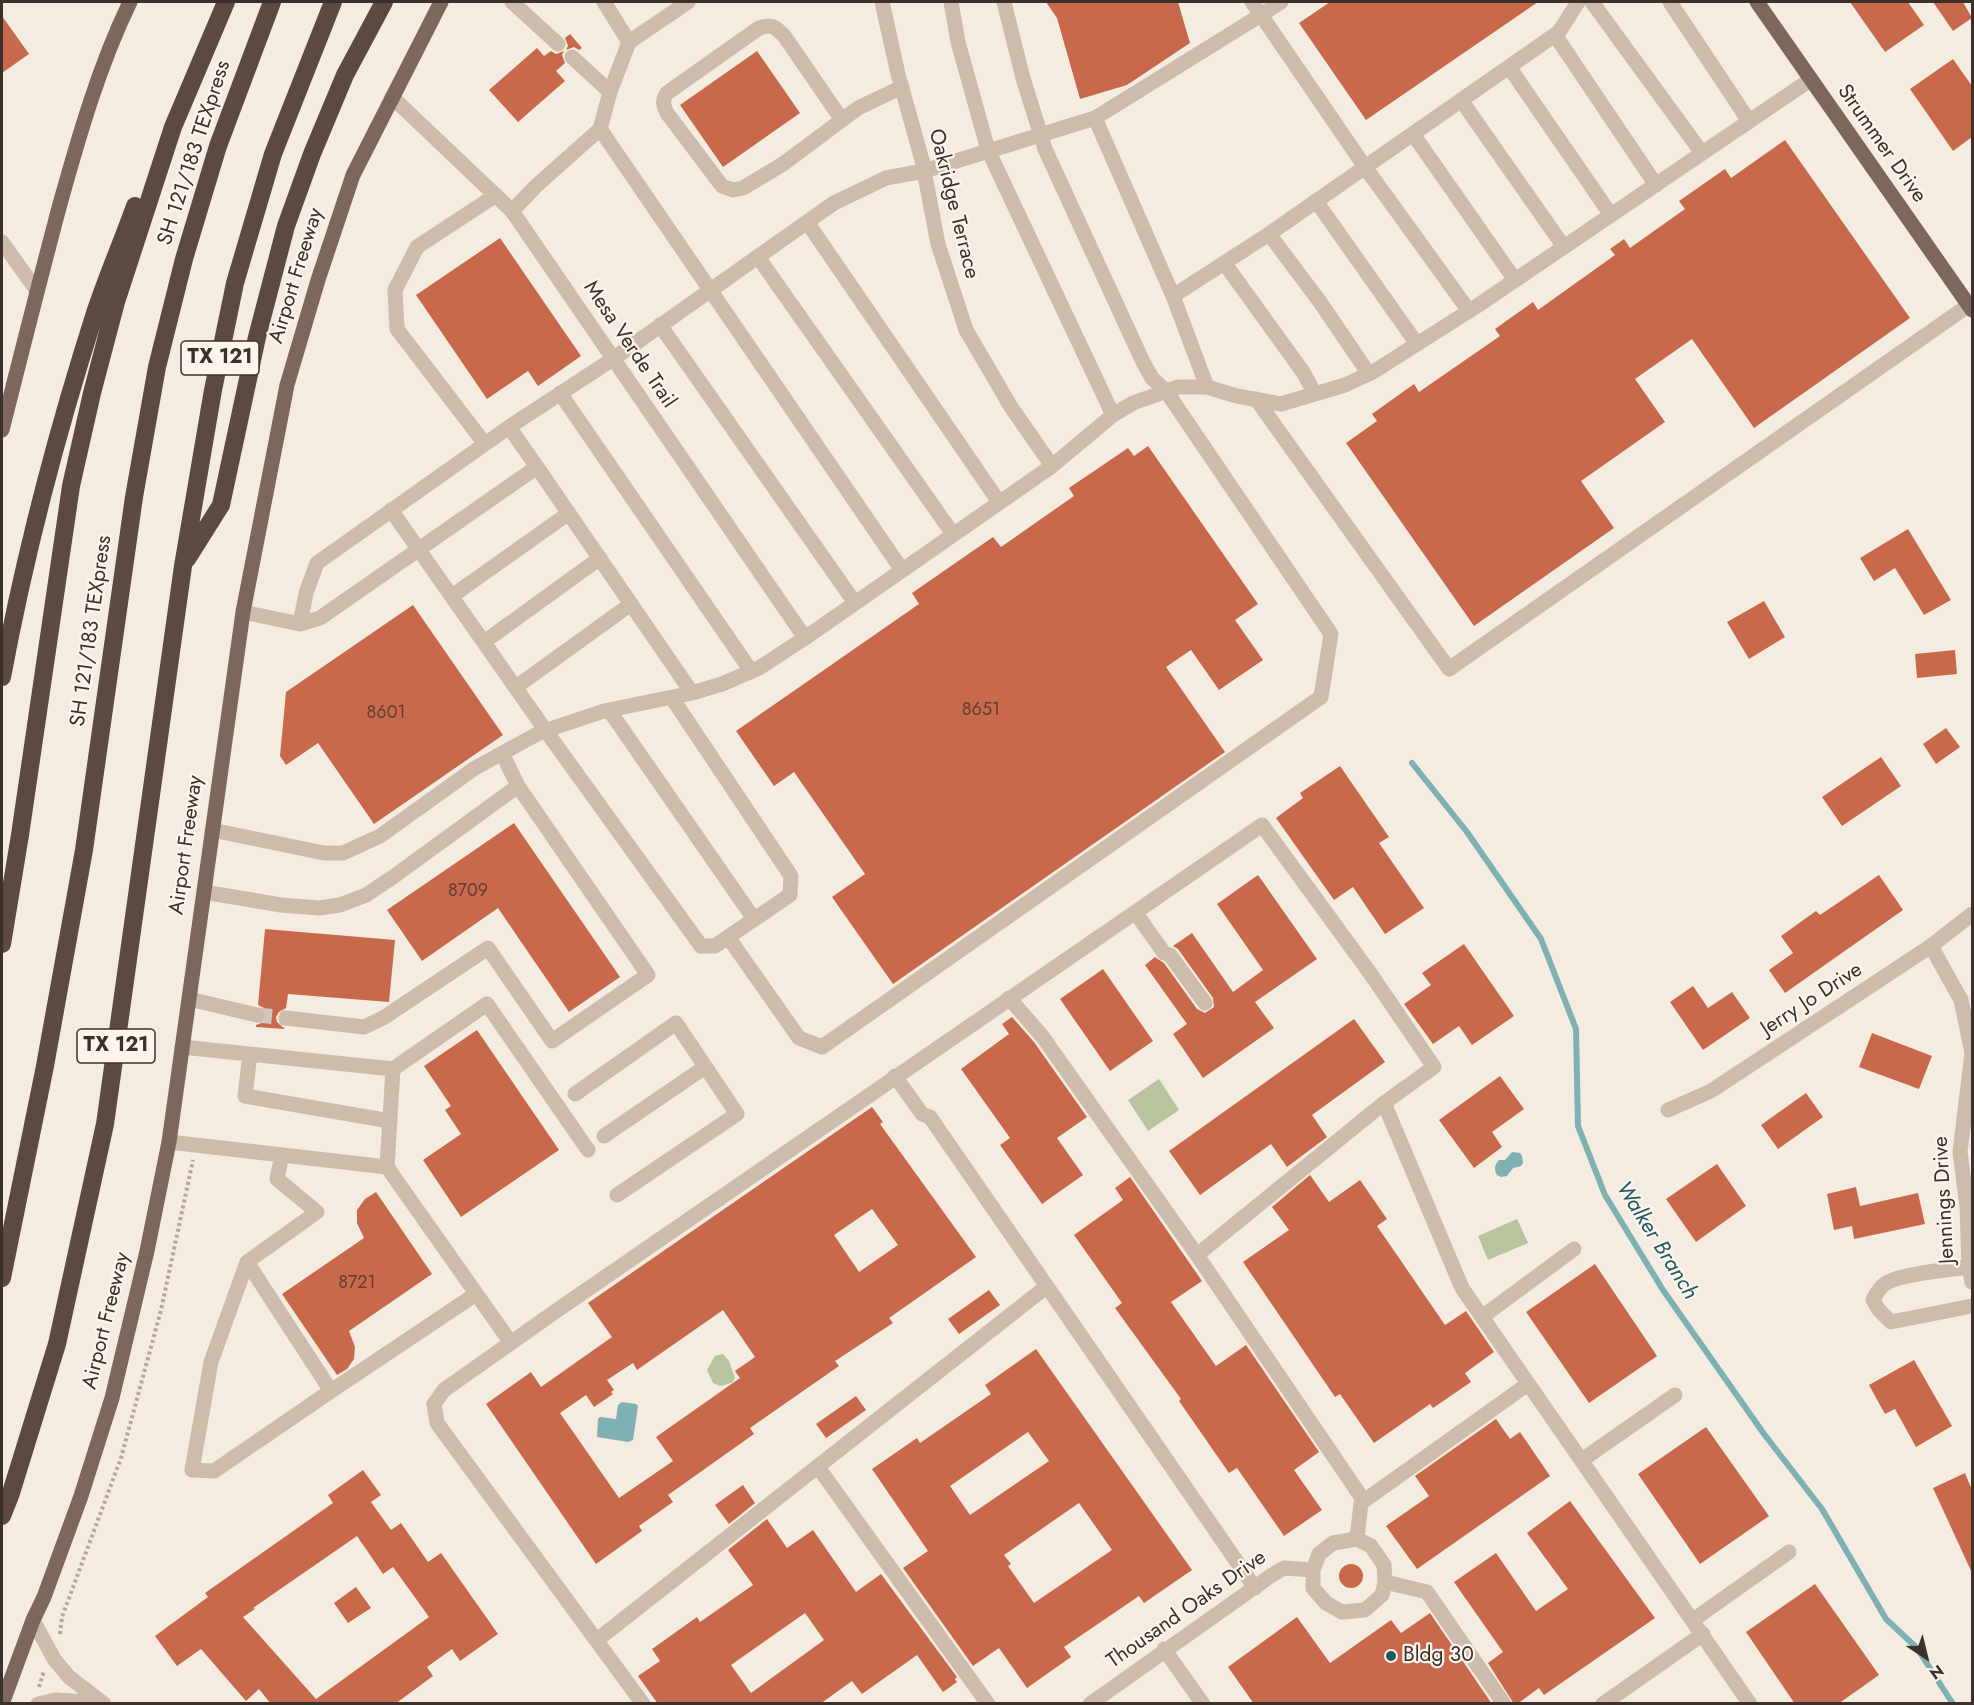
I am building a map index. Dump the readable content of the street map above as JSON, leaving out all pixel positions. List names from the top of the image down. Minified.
{"streets":{"highway":["SH 121/183 TEXpress","Airport Freeway","TX 121"],"main road":["Strummer Drive"],"street":["Oakridge Terrace","Mesa Verde Trail","Jerry Jo Drive","Jennings Drive","Thousand Oaks Drive"]},"crossings":[["Airport Freeway","Mesa Verde Trail"],["Jerry Jo Drive","Jennings Drive"]],"water":["Walker Branch"],"places":["Bldg 30"],"house_numbers":["8651","8601","8709","8721"],"north":"bottom right"}
